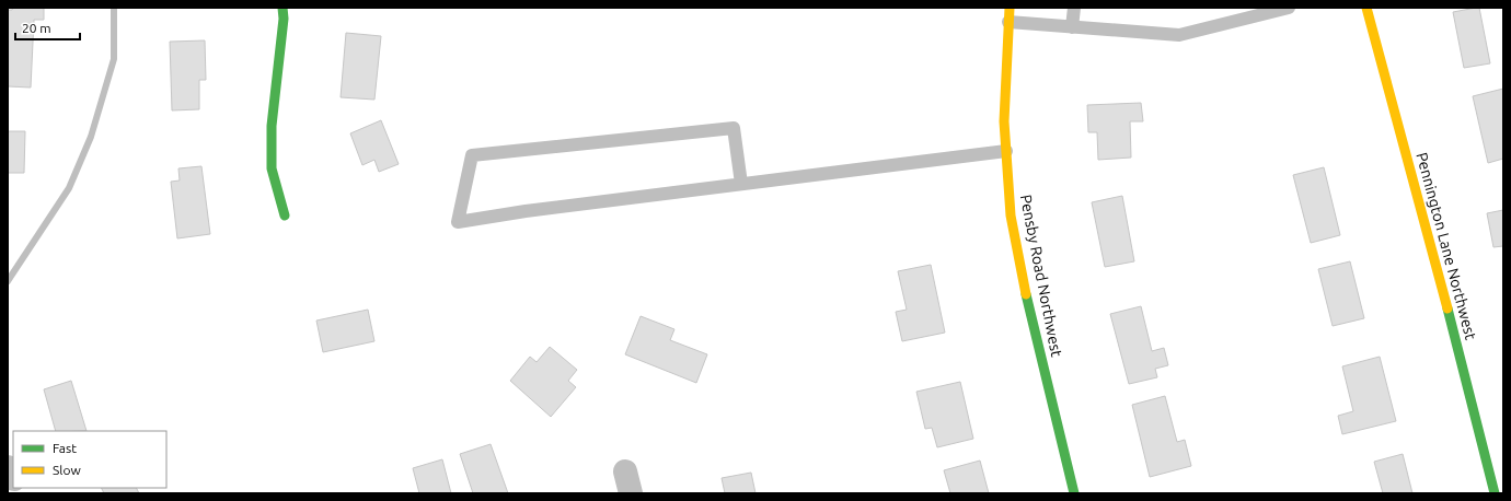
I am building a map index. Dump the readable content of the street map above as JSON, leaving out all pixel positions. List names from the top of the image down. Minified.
{"streets":{"street":["Pennington Lane Northwest","Pensby Road Northwest"]},"legend":["Fast","Slow"],"scale_bar":"20 m"}
